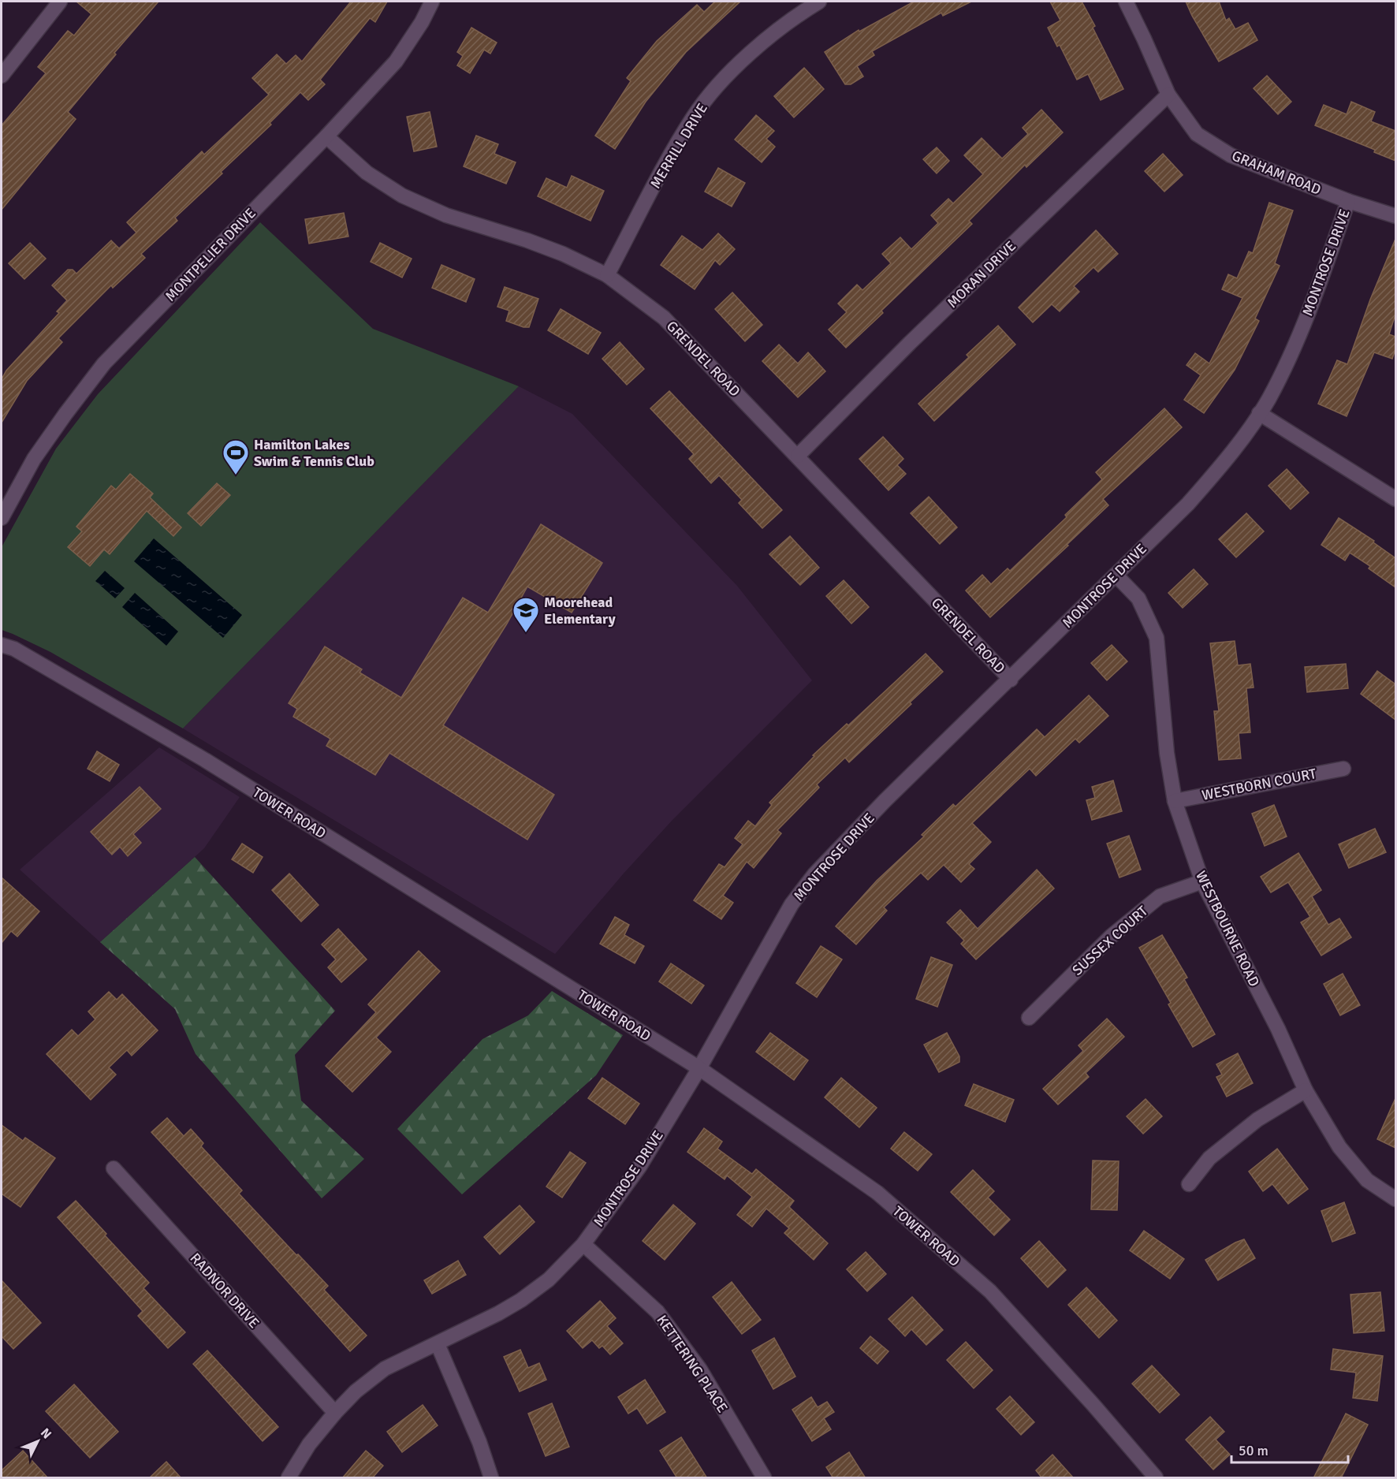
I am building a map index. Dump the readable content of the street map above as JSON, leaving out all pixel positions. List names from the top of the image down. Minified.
{"streets":{"street":["MERRILL DRIVE","GRAHAM ROAD","MONTPELIER DRIVE","MONTROSE DRIVE","MORAN DRIVE","GRENDEL ROAD","WESTBORN COURT","TOWER ROAD","WESTBOURNE ROAD","SUSSEX COURT","RADNOR DRIVE","KETTERING PLACE"]},"crossings":[["MERRILL DRIVE","GRENDEL ROAD"],["GRAHAM ROAD","MONTROSE DRIVE"],["GRAHAM ROAD","MORAN DRIVE"],["MONTPELIER DRIVE","GRENDEL ROAD"],["MONTROSE DRIVE","GRENDEL ROAD"],["MONTROSE DRIVE","TOWER ROAD"],["MONTROSE DRIVE","WESTBOURNE ROAD"],["MONTROSE DRIVE","RADNOR DRIVE"],["MONTROSE DRIVE","KETTERING PLACE"],["MORAN DRIVE","GRENDEL ROAD"],["WESTBORN COURT","WESTBOURNE ROAD"],["WESTBOURNE ROAD","SUSSEX COURT"]],"places":{"sports":["Hamilton Lakes Swim & Tennis Club"],"school or university":["Moorehead Elementary"]},"scale_bar":"50 m","north":"top right"}
